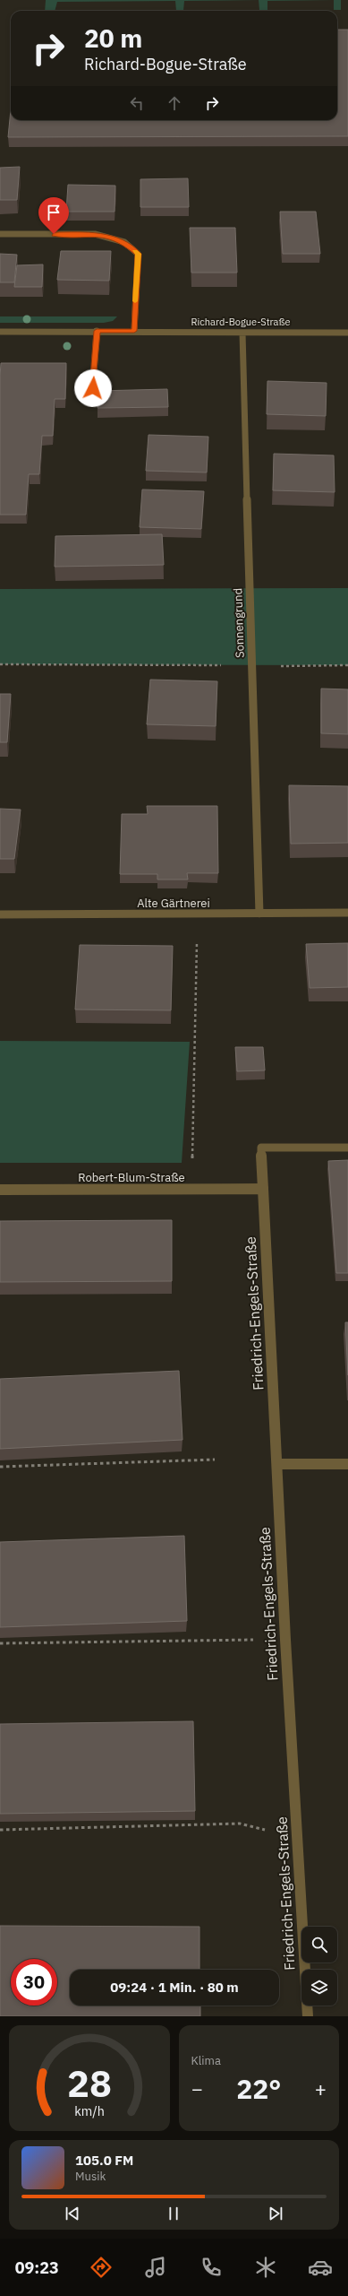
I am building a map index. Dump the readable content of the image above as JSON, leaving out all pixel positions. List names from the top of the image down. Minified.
{"streets":{"street":["Richard-Bogue-Straße","Sonnengrund","Alte Gärtnerei","Robert-Blum-Straße","Friedrich-Engels-Straße"]},"crossings":[["Richard-Bogue-Straße","Sonnengrund"],["Sonnengrund","Alte Gärtnerei"],["Robert-Blum-Straße","Friedrich-Engels-Straße"]],"page":{"turn":["20 m","Richard-Bogue-Straße"],"limit":"30","trip":"09:24 · 1 Min. · 80 m","tile":"Klima","heat":["−","22°","+"],"song":["105.0 FM","Musik"],"tabs":"09:23","gauge":["28","km/h"]}}
